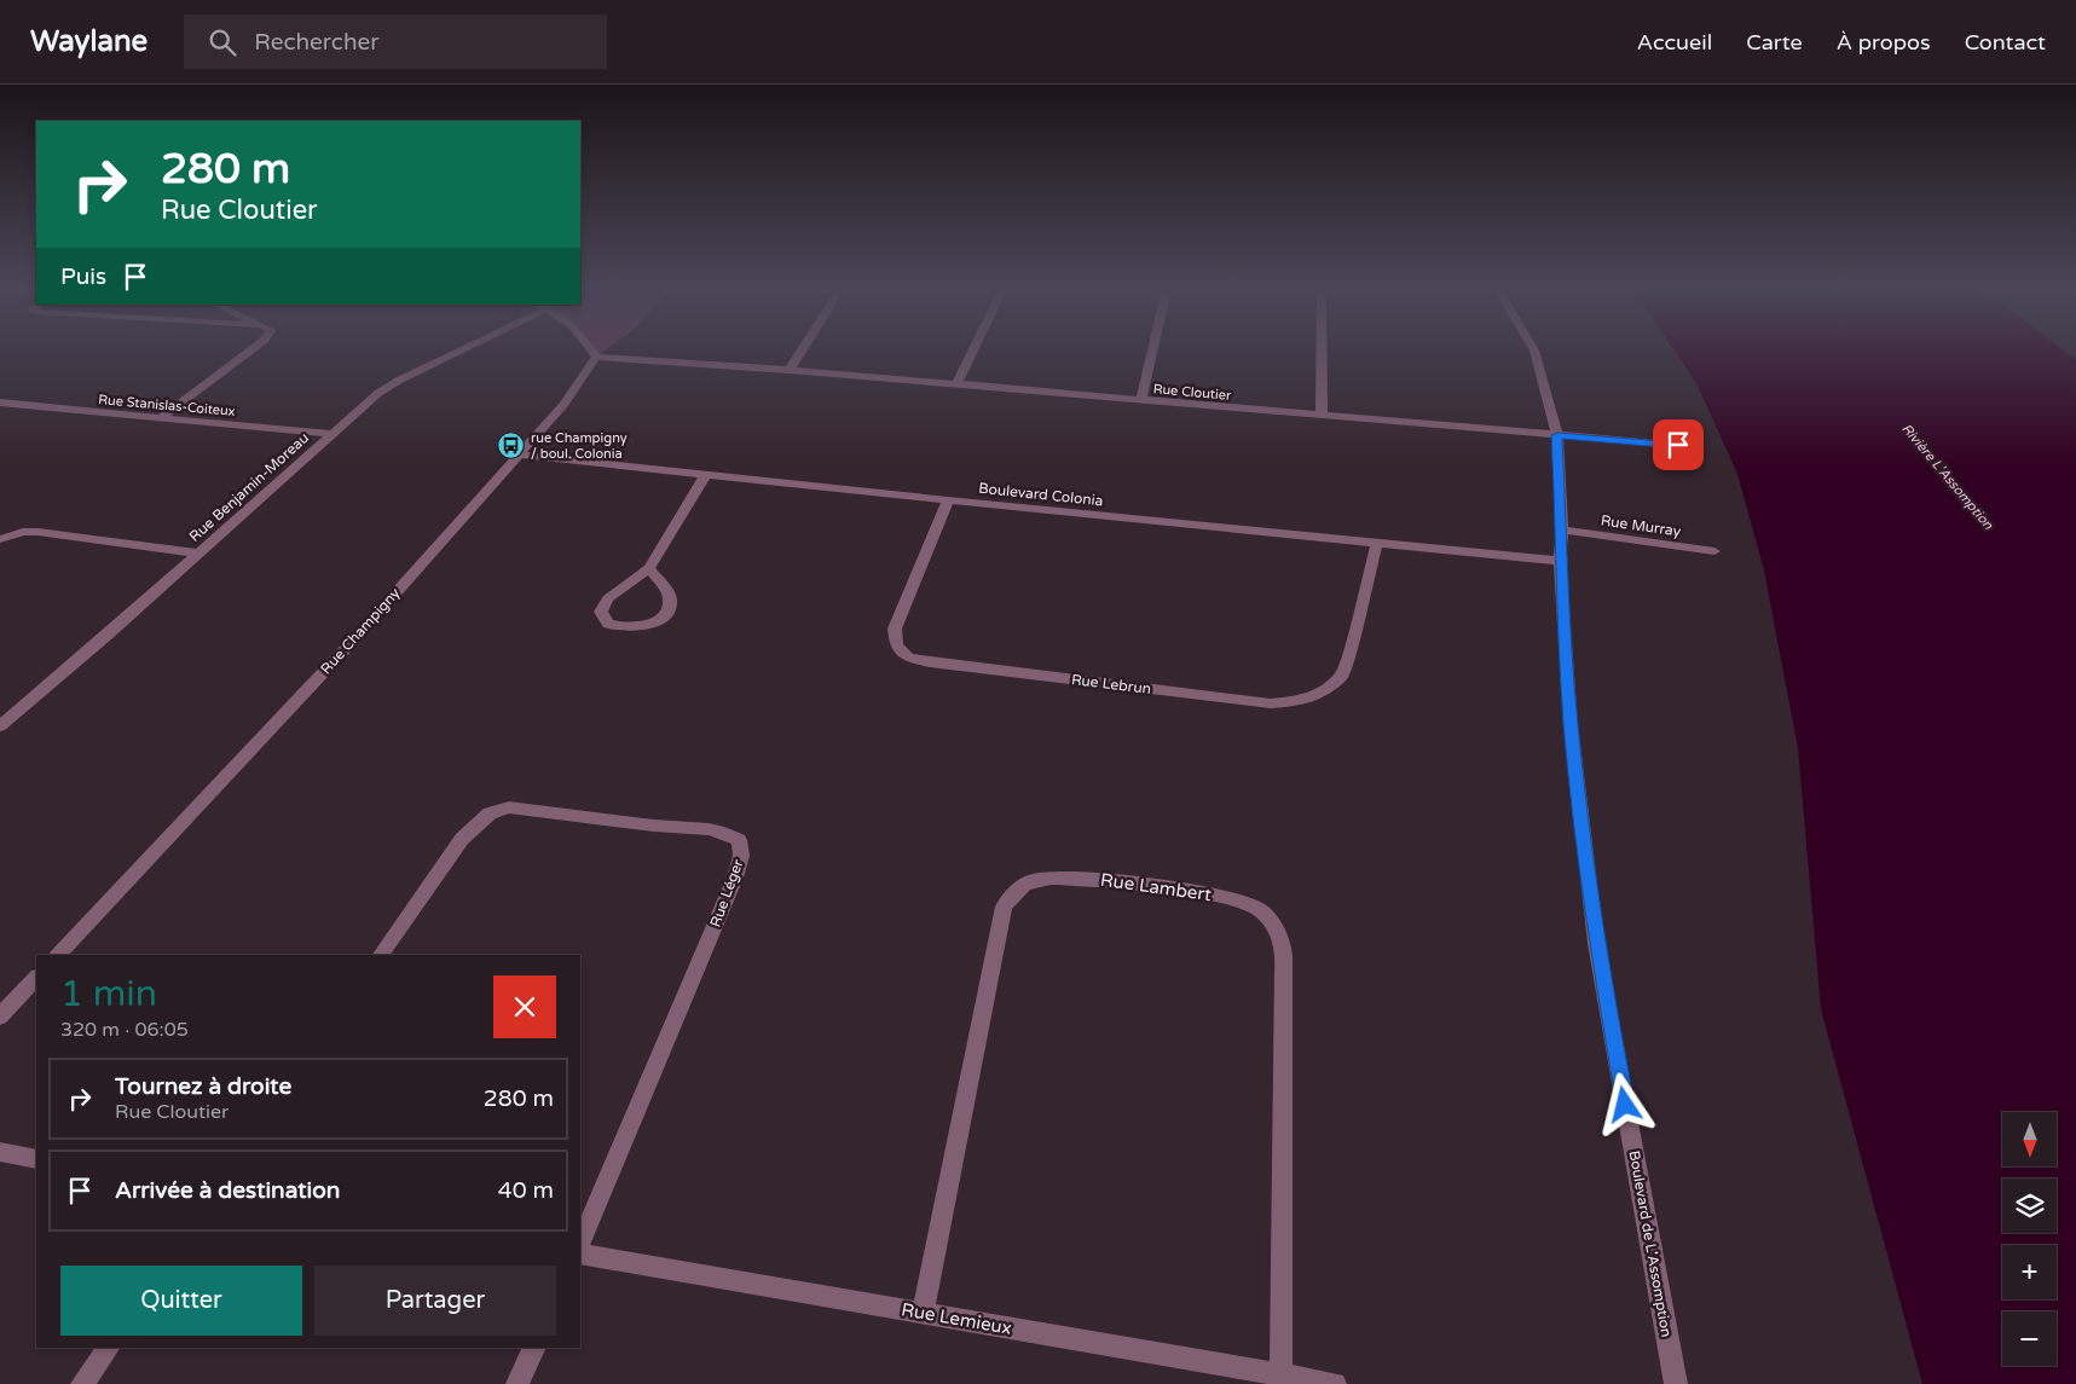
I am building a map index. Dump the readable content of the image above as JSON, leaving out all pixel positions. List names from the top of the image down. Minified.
{"streets":{"street":["Rue Cloutier","Rue Stanislas-Coiteux","Rue Benjamin-Moreau","Boulevard Colonia","Rue Murray","Rue Champigny","Rue Lebrun","Rue Lambert","Rue Léger","Boulevard de L'Assomption","Rue Lemieux"]},"crossings":[["Rue Cloutier","Rue Champigny"],["Rue Cloutier","Boulevard de L'Assomption"],["Rue Stanislas-Coiteux","Rue Benjamin-Moreau"],["Boulevard Colonia","Rue Champigny"],["Boulevard Colonia","Rue Lebrun"],["Boulevard Colonia","Boulevard de L'Assomption"],["Rue Murray","Boulevard de L'Assomption"],["Rue Lambert","Rue Lemieux"]],"water":["Rivière L'Assomption"],"places":{"bus stop":["rue Champigny / boul. Colonia"]},"north":"bottom","page":{"header":"Waylane","search":"Rechercher","nav":["Accueil","Carte","À propos","Contact"],"turn":["280 m","Rue Cloutier"],"then":"Puis","heading":["1 min","320 m · 06:05"],"list":[{"name":"Tournez à droite","note":"Rue Cloutier","value":"280 m"},{"name":"Arrivée à destination","value":"40 m"}],"map_buttons":["+","−"],"buttons":["Quitter","Partager"]}}
